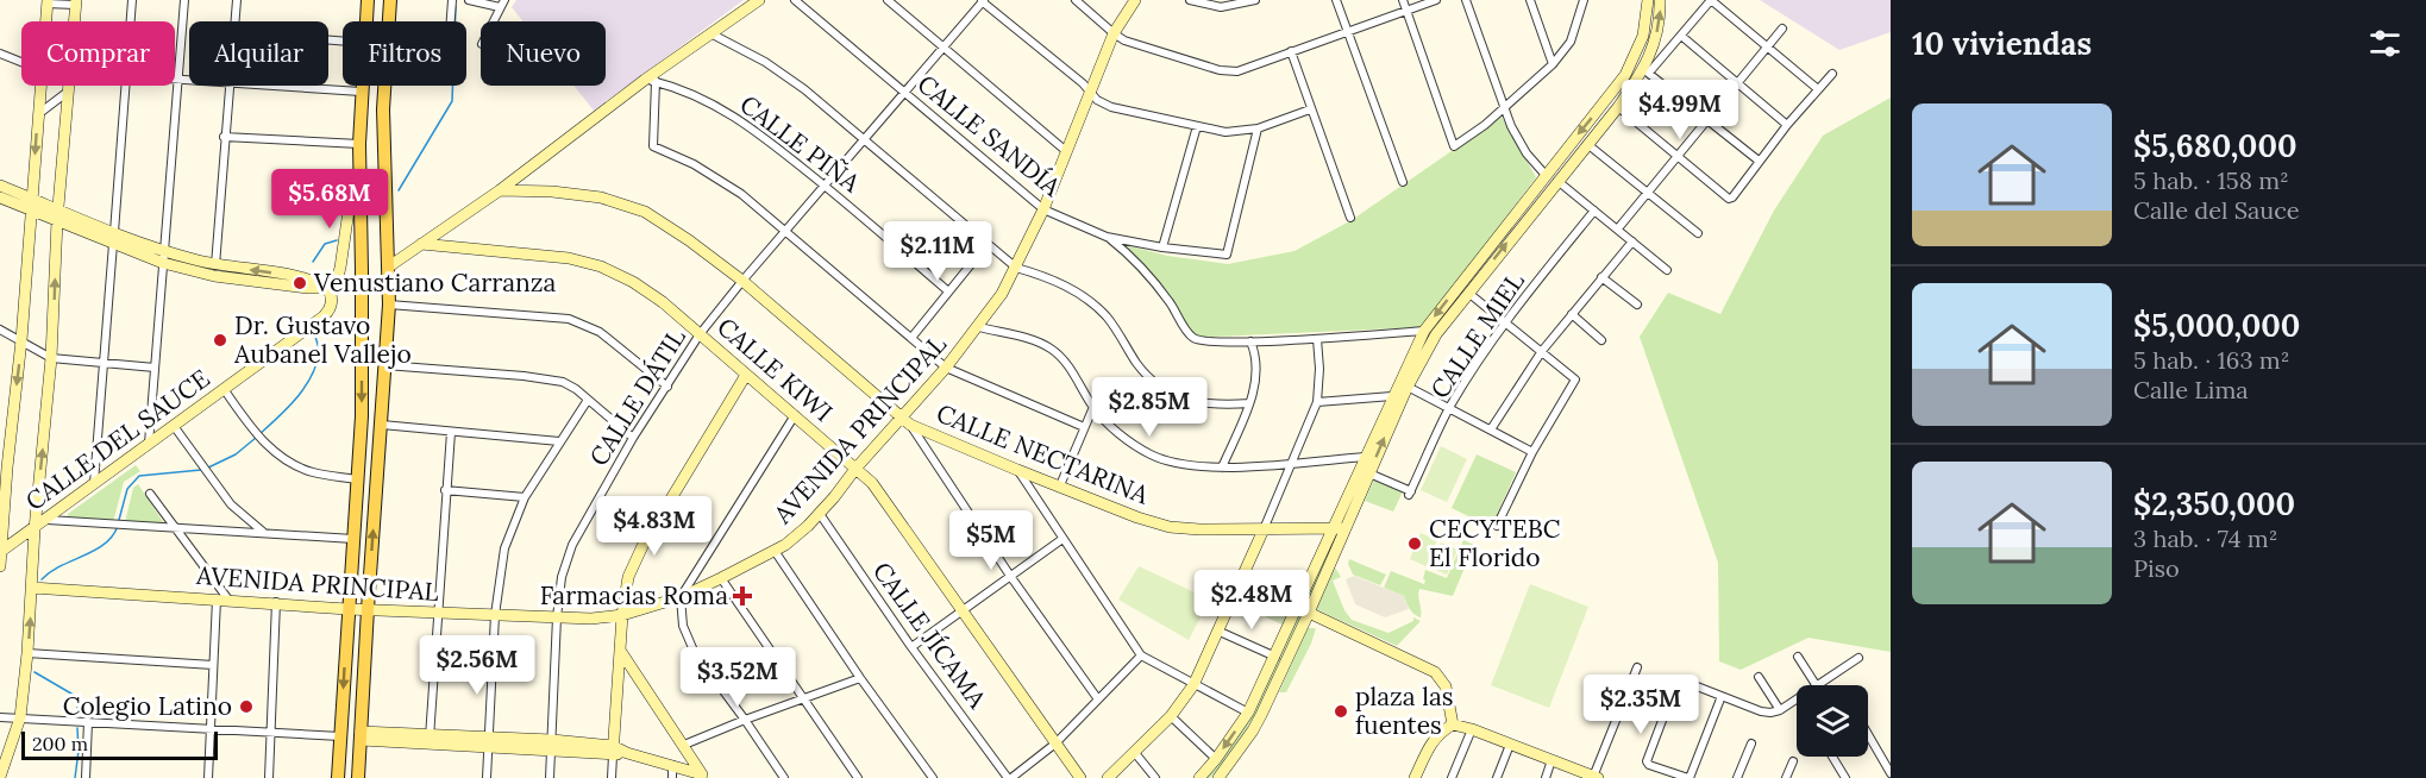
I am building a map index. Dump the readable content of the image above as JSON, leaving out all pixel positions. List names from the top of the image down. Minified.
{"streets":{"street":["CALLE SANDÍA","CALLE PIÑA","CALLE MIEL","CALLE KIWI","CALLE DÁTIL","AVENIDA PRINCIPAL","CALLE DEL SAUCE","CALLE NECTARINA","CALLE JÍCAMA"]},"crossings":[["CALLE SANDÍA","CALLE DÁTIL"],["CALLE SANDÍA","AVENIDA PRINCIPAL"],["CALLE PIÑA","CALLE DÁTIL"],["CALLE KIWI","CALLE DÁTIL"],["CALLE KIWI","AVENIDA PRINCIPAL"],["CALLE DÁTIL","AVENIDA PRINCIPAL"],["CALLE DÁTIL","CALLE NECTARINA"],["AVENIDA PRINCIPAL","CALLE NECTARINA"],["AVENIDA PRINCIPAL","CALLE JÍCAMA"]],"places":{"other":["Venustiano Carranza","Dr. Gustavo Aubanel Vallejo","CECYTEBC El Florido","Colegio Latino","plaza las fuentes"],"health":["Farmacias Roma"]},"scale_bar":"200 m","page":{"heading":"10 viviendas","chip":["Comprar","Alquilar","Filtros","Nuevo"],"price":["$4.99M","$5.68M","$2.11M","$2.85M","$4.83M","$5M","$2.48M","$2.56M","$3.52M","$2.35M"],"list":[{"name":"$5,680,000","note":"5 hab. · 158 m² · Calle del Sauce"},{"name":"$5,000,000","note":"5 hab. · 163 m² · Calle Lima"},{"name":"$2,350,000","note":"3 hab. · 74 m² · Piso"}],"scale":"200 m"}}
